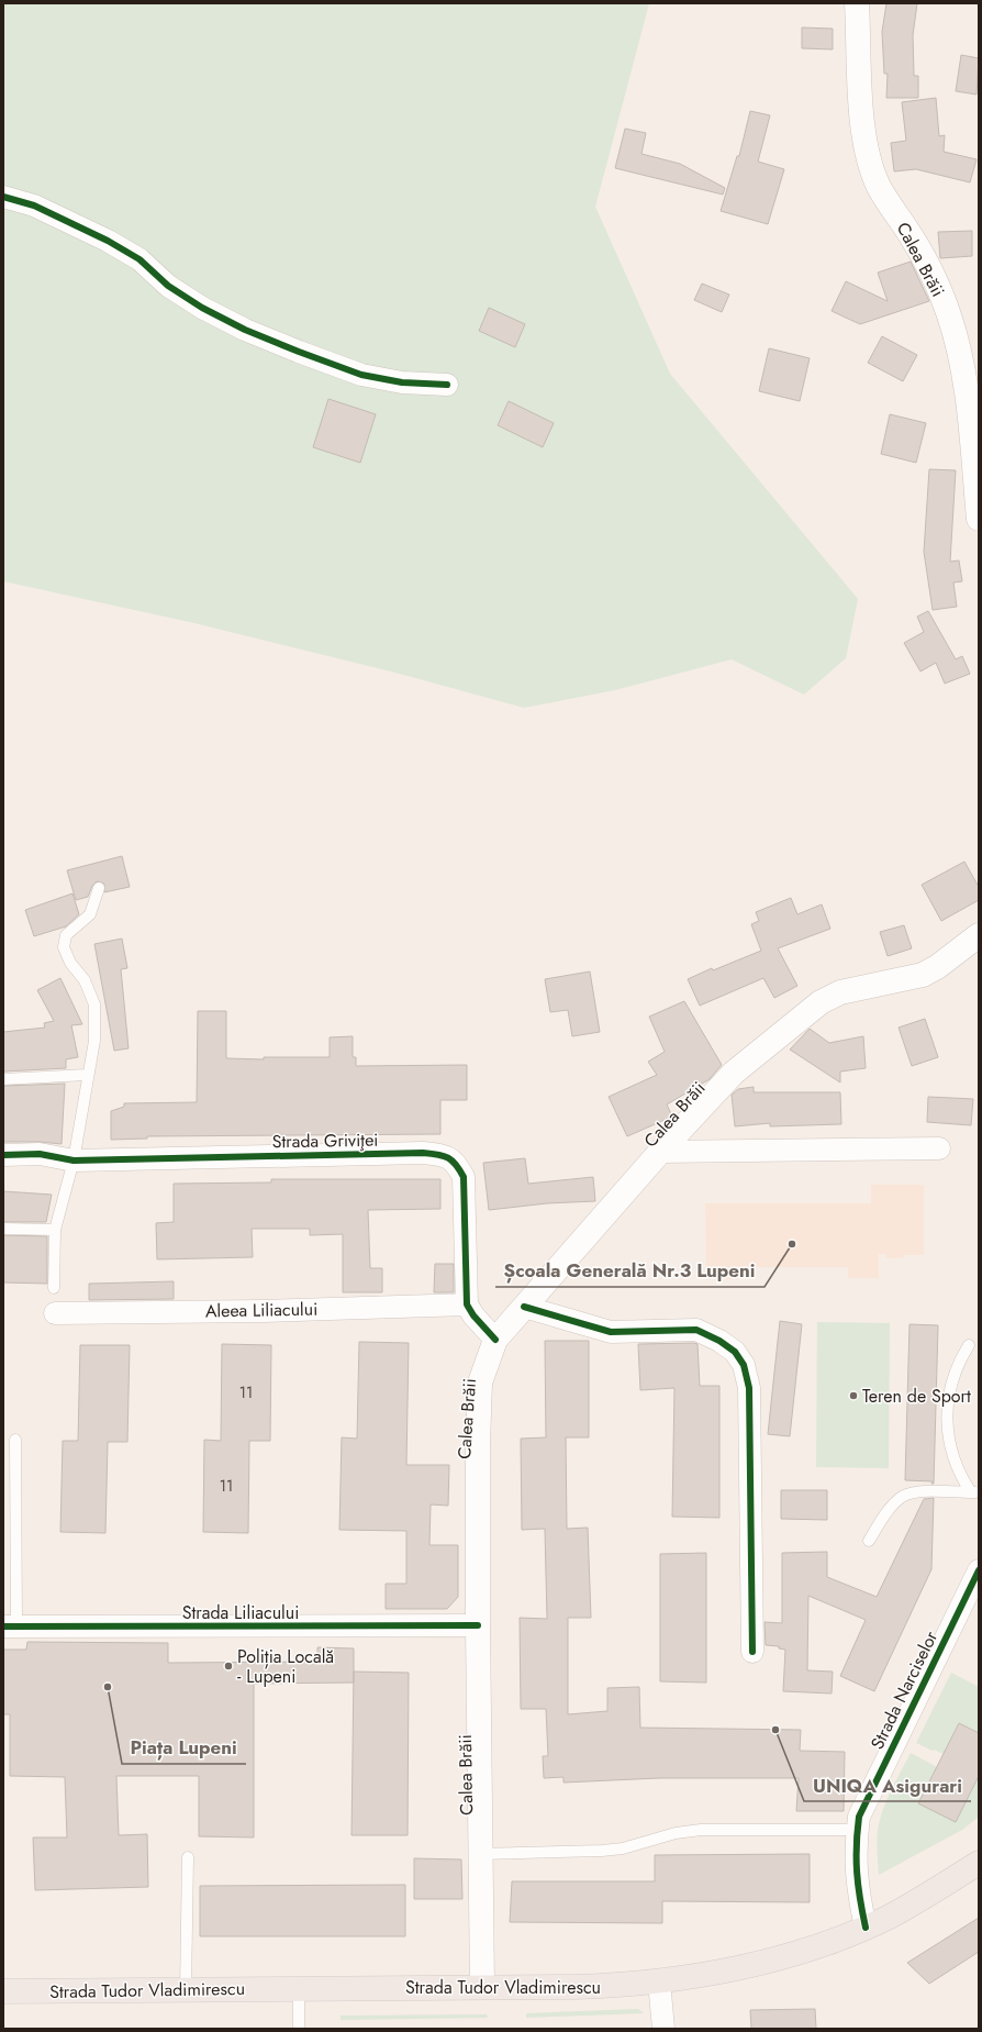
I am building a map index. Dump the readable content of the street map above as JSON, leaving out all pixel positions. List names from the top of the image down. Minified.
{"streets":{"main road":["Calea Brăii","Strada Tudor Vladimirescu"],"street":["Strada Griviţei","Aleea Liliacului","Strada Liliacului","Strada Narciselor"]},"crossings":[["Calea Brăii","Strada Liliacului"],["Calea Brăii","Strada Tudor Vladimirescu"],["Strada Griviţei","Aleea Liliacului"],["Strada Narciselor","Strada Tudor Vladimirescu"]],"places":["Școala Generală Nr.3 Lupeni","Teren de Sport","Poliția Locală - Lupeni","Piața Lupeni","UNIQA Asigurari"],"house_numbers":["11","11"]}
